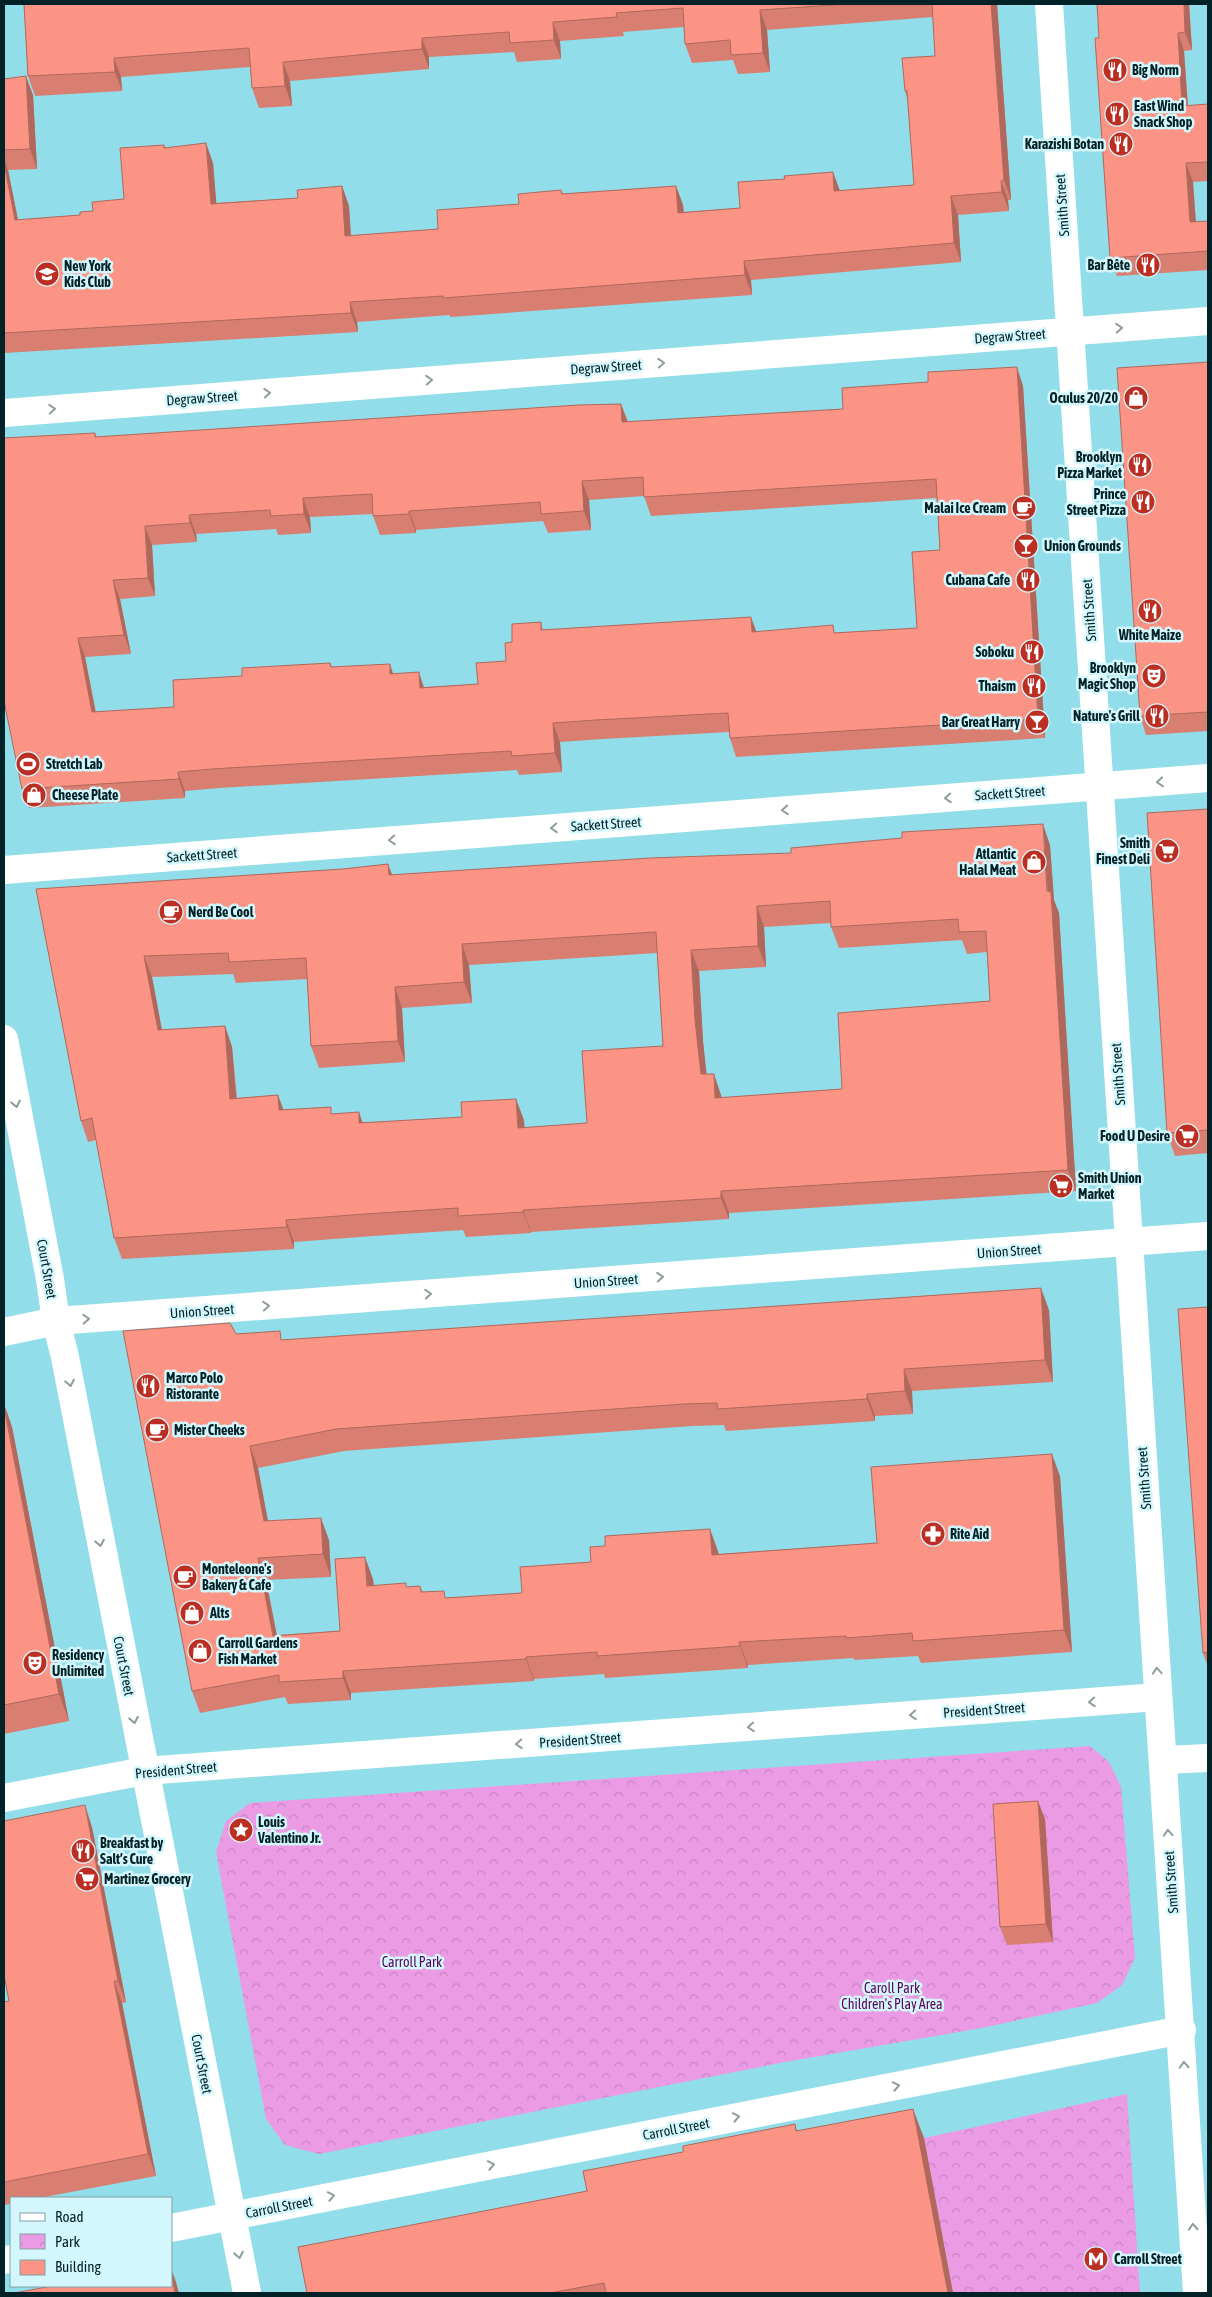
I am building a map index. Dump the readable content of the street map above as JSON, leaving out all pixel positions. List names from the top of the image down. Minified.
{"streets":{"street":["Smith Street","Degraw Street","Sackett Street","Union Street","Court Street","President Street","Carroll Street"]},"crossings":[["Smith Street","Degraw Street"],["Smith Street","Sackett Street"],["Smith Street","Union Street"],["Smith Street","President Street"],["Smith Street","Carroll Street"],["Union Street","Court Street"],["Court Street","President Street"],["Court Street","Carroll Street"]],"one_way":["Smith Street","Degraw Street","Sackett Street","Union Street","Court Street","President Street","Carroll Street"],"parks":["Carroll Park","Caroll Park Children's Play Area"],"places":{"restaurant":["Big Norm","East Wind Snack Shop","Karazishi Botan","Bar Bête","Brooklyn Pizza Market","Prince Street Pizza","Cubana Cafe","White Maize","Soboku","Thaism","Nature's Grill","Marco Polo Ristorante","Breakfast by Salt’s Cure"],"school or university":["New York Kids Club"],"shop":["Oculus 20/20","Cheese Plate","Atlantic Halal Meat","Alts","Carroll Gardens Fish Market"],"cafe":["Malai Ice Cream","Nerd Be Cool","Mister Cheeks","Monteleone's Bakery & Cafe"],"bar":["Union Grounds","Bar Great Harry"],"theatre":["Brooklyn Magic Shop","Residency Unlimited"],"sports":["Stretch Lab"],"supermarket":["Smith Finest Deli","Food U Desire","Smith Union Market","Martinez Grocery"],"pharmacy":["Rite Aid"],"place":["Louis Valentino Jr."],"metro station":["Carroll Street"]},"legend":["Road","Park","Building"]}
